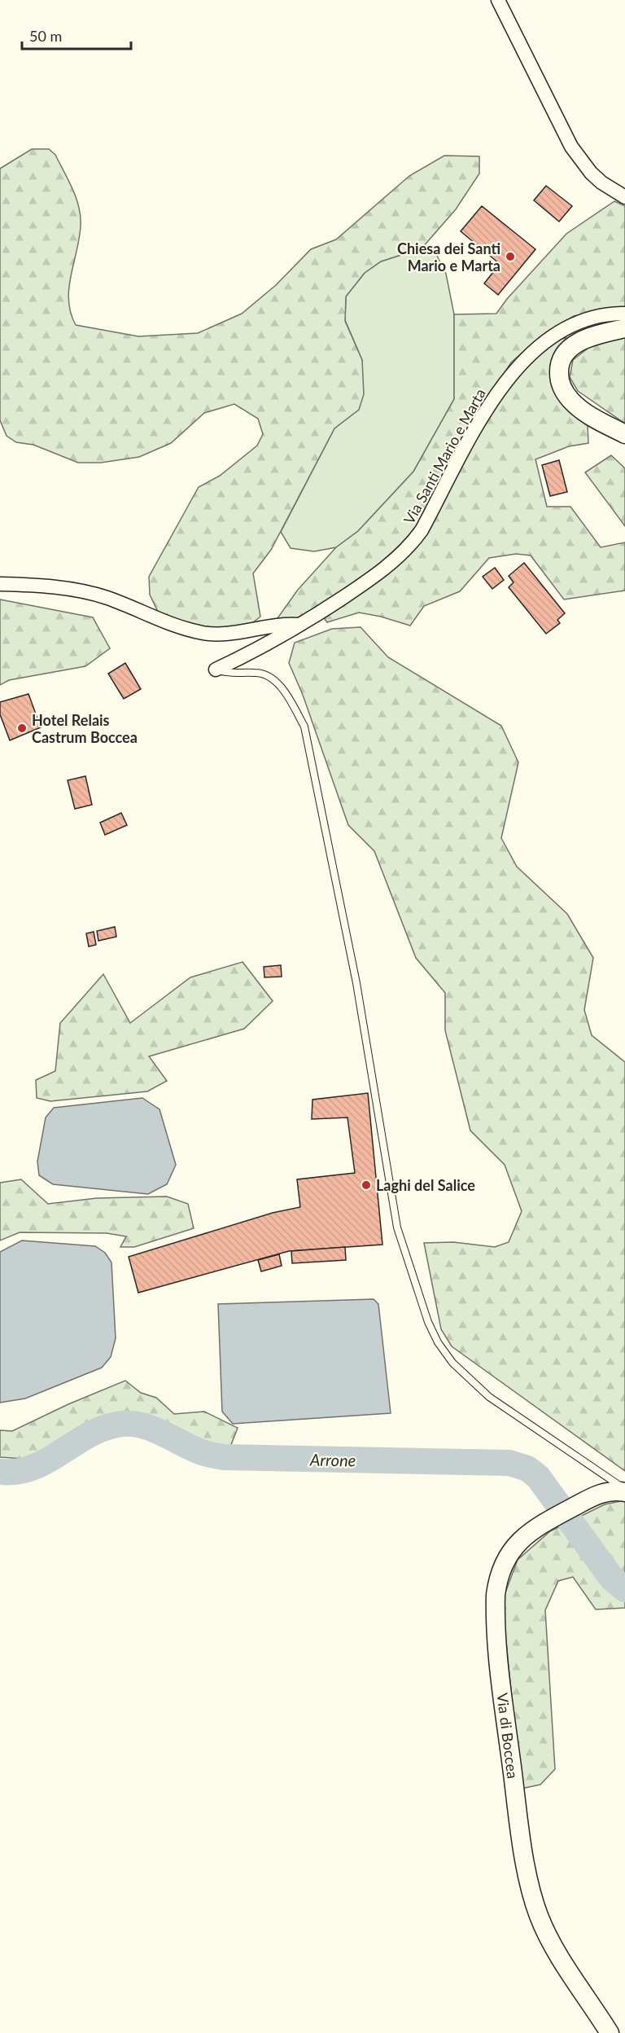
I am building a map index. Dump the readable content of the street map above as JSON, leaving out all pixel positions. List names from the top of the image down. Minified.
{"streets":{"street":["Via Santi Mario e Marta","Via di Boccea"]},"water":["Arrone"],"places":["Chiesa dei Santi Mario e Marta","Hotel Relais Castrum Boccea","Laghi del Salice"],"scale_bar":"50 m"}
